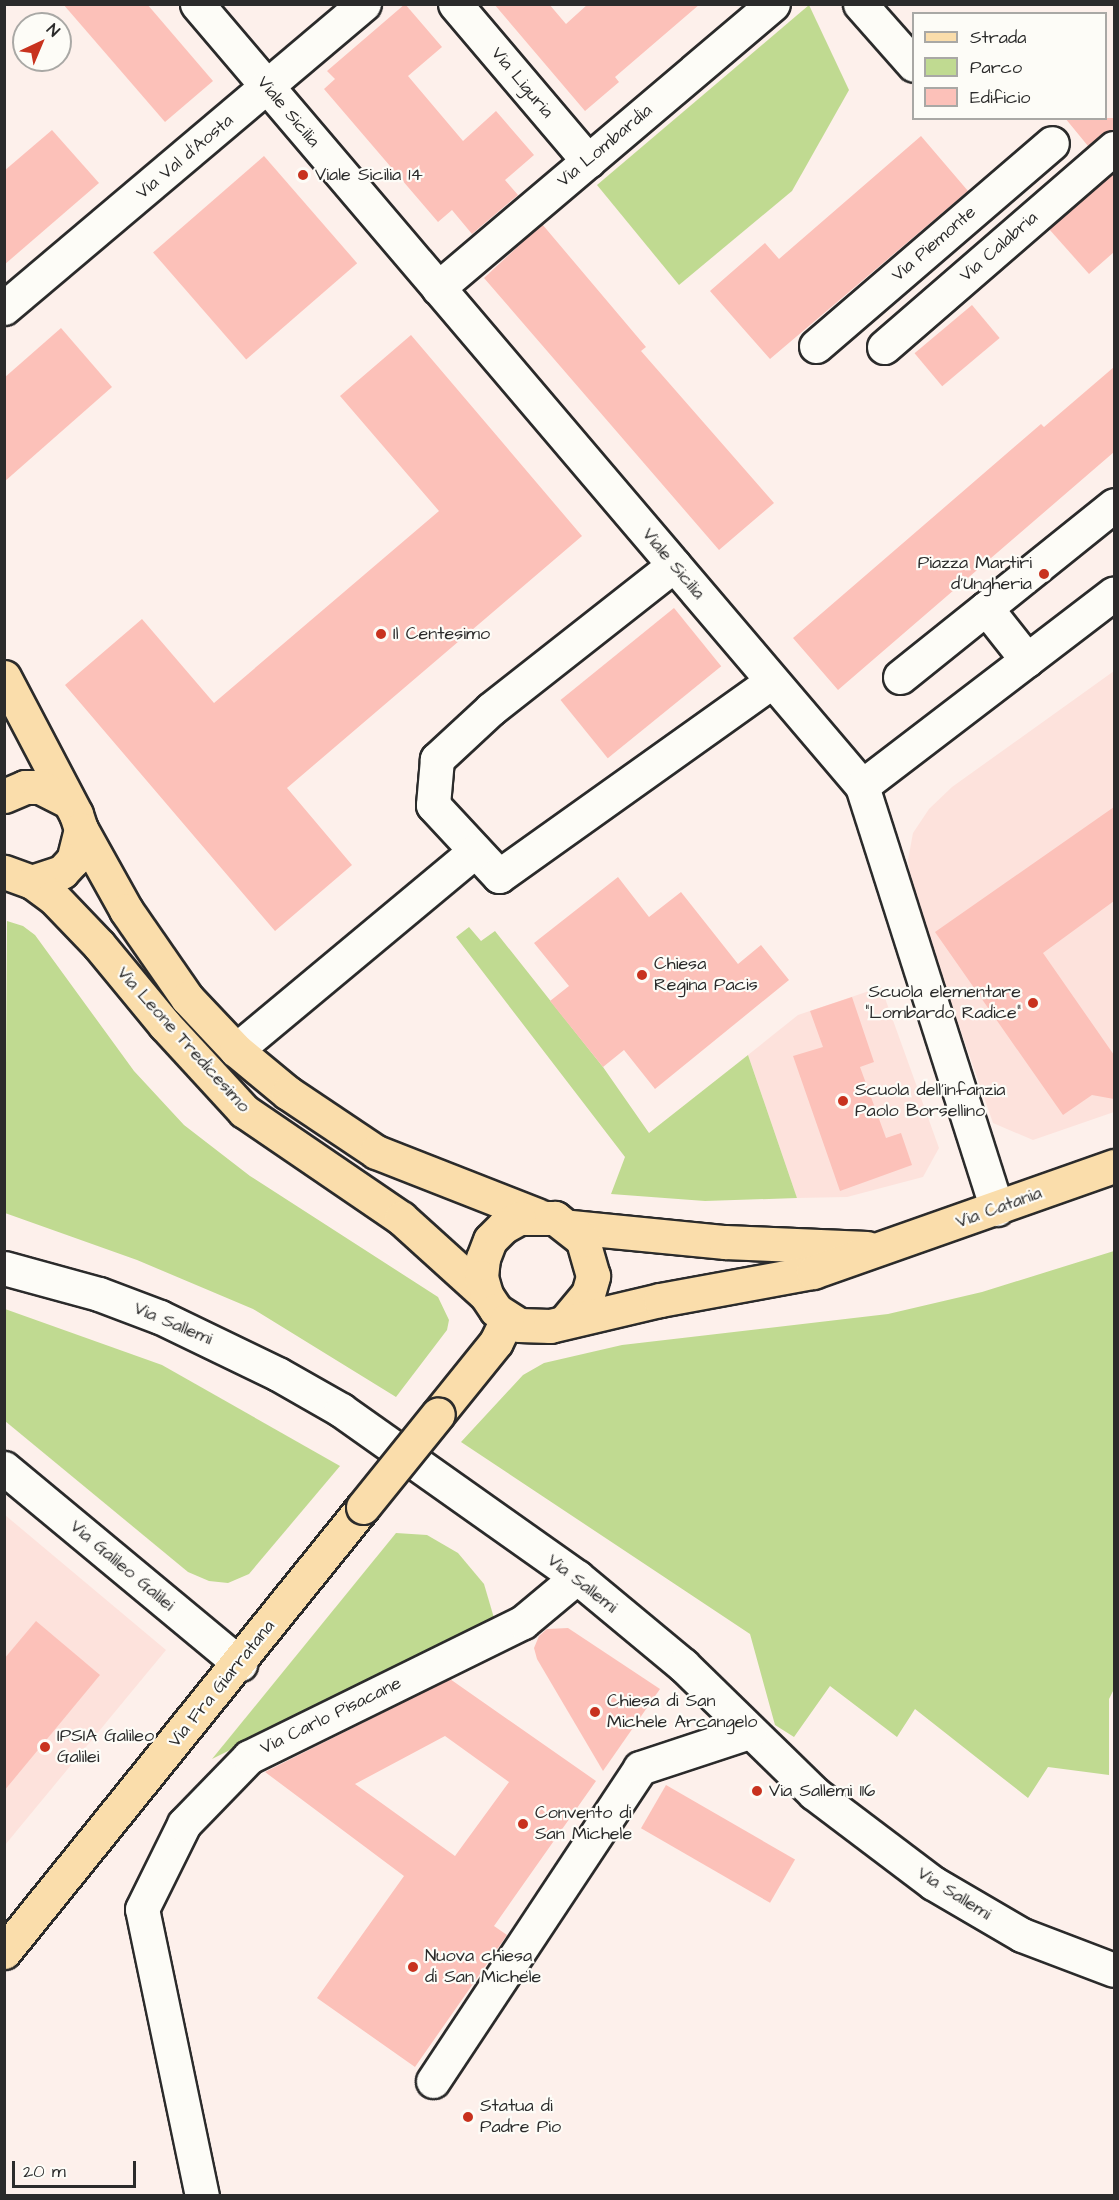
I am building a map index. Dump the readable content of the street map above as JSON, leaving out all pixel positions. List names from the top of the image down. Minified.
{"streets":{"main road":["Via Leone Tredicesimo","Via Catania","Via Fra Giarratana"],"street":["Via Liguria","Viale Sicilia","Via Lombardia","Via Val d'Aosta","Via Piemonte","Via Calabria","Via Sallemi","Via Galileo Galilei","Via Carlo Pisacane"]},"crossings":[["Via Liguria","Via Lombardia"],["Viale Sicilia","Via Lombardia"],["Viale Sicilia","Via Val d'Aosta"],["Viale Sicilia","Via Catania"],["Via Leone Tredicesimo","Via Catania"],["Via Leone Tredicesimo","Via Fra Giarratana"],["Via Catania","Via Fra Giarratana"],["Via Sallemi","Via Carlo Pisacane"],["Via Galileo Galilei","Via Fra Giarratana"]],"places":["Viale Sicilia 14","Piazza Martiri d'Ungheria","Il Centesimo","Chiesa Regina Pacis","Scuola elementare \"Lombardo Radice\"","Scuola dell'infanzia Paolo Borsellino","Chiesa di San Michele Arcangelo","IPSIA Galileo Galilei","Via Sallemi 116","Convento di San Michele","Nuova chiesa di San Michele","Statua di Padre Pio"],"legend":["Strada","Parco","Edificio"],"scale_bar":"20 m","north":"top right"}
